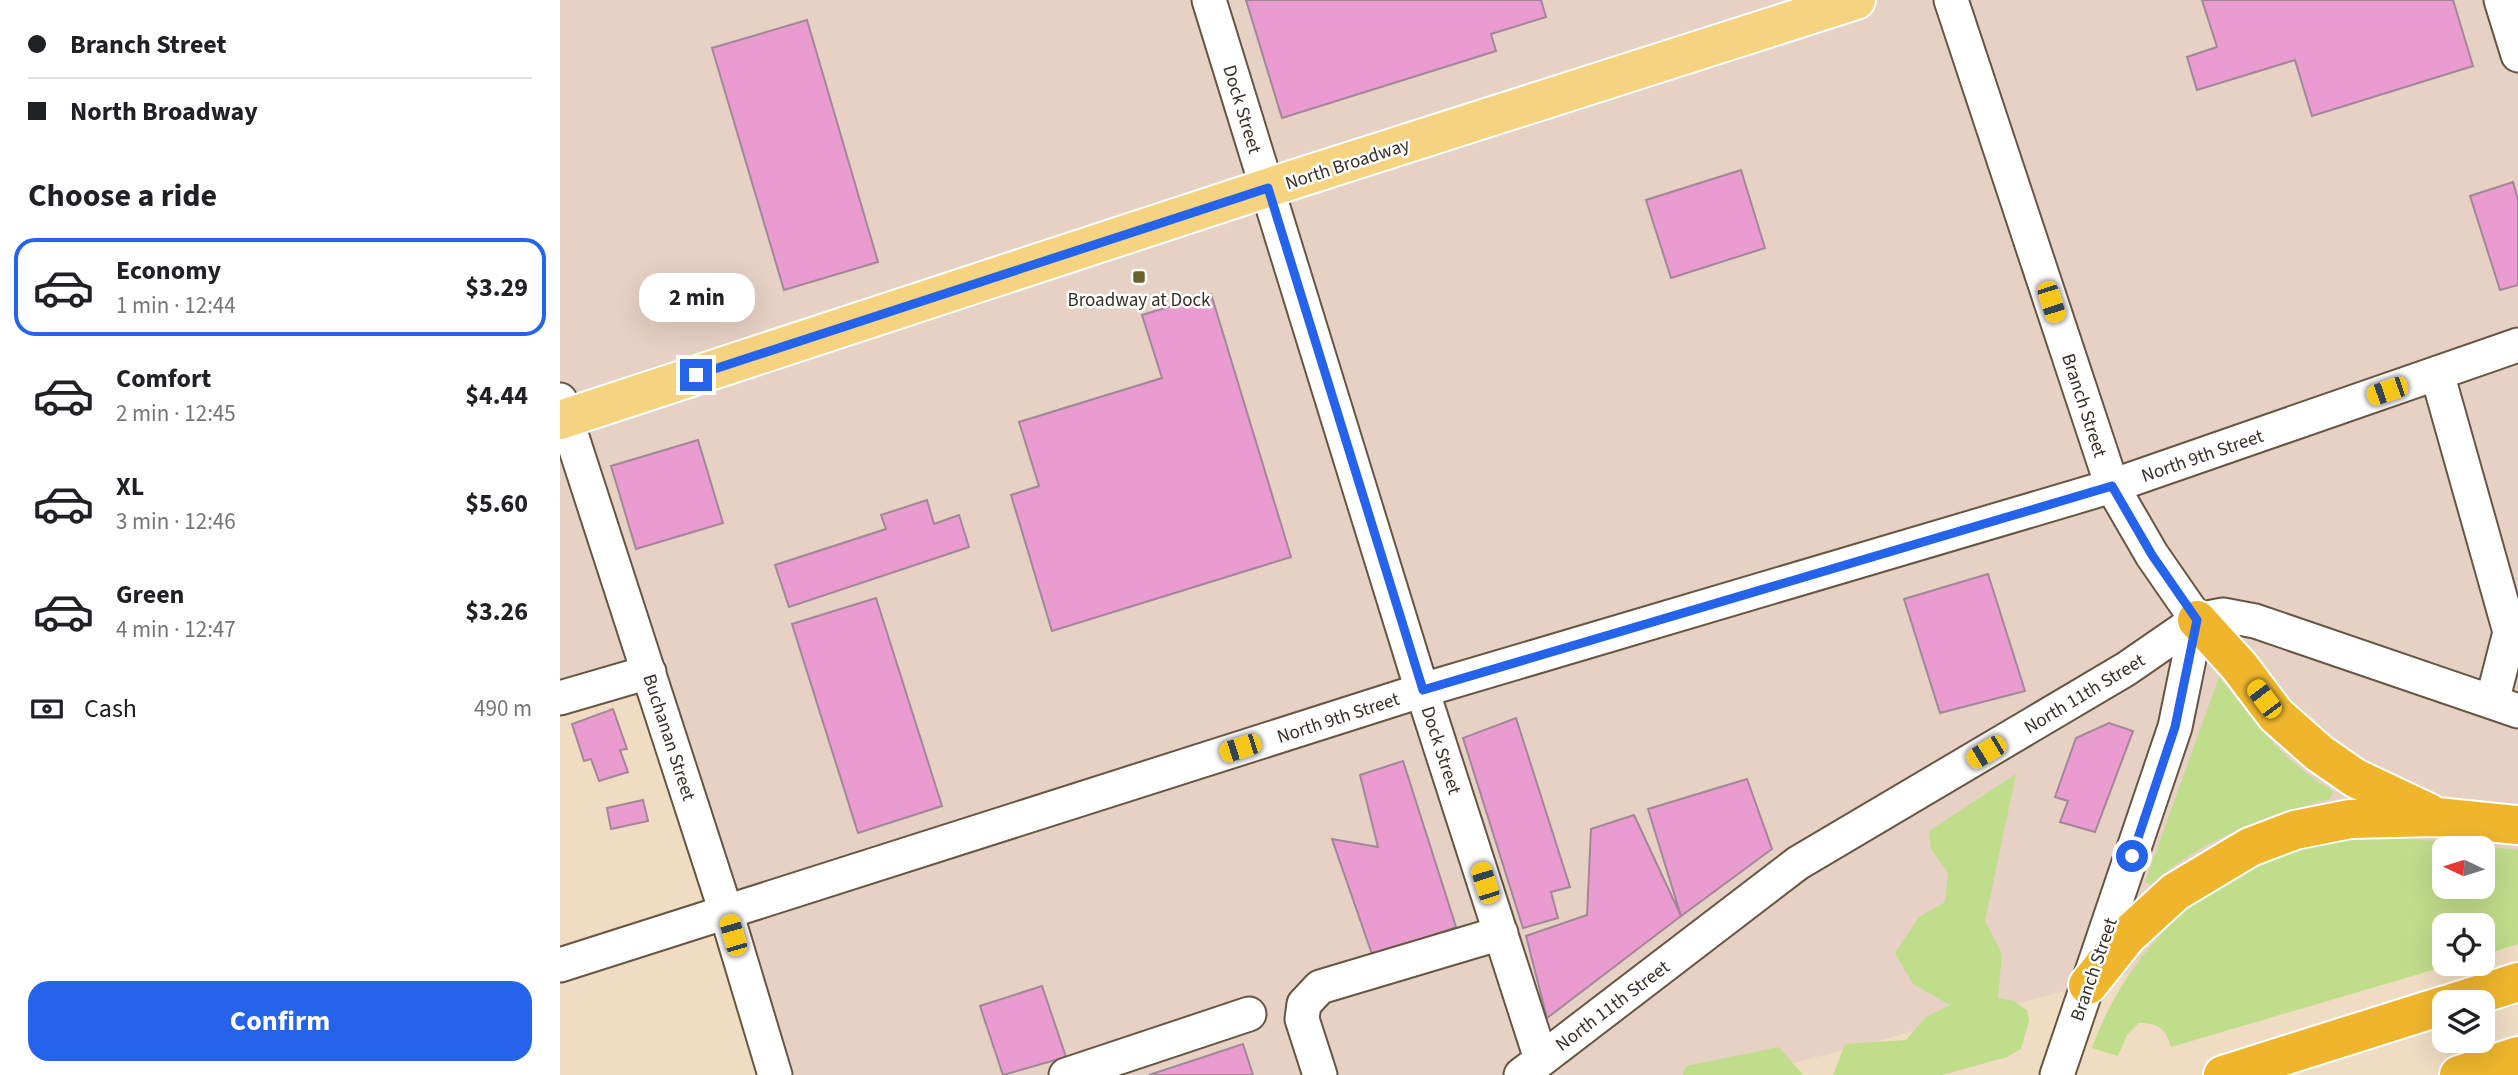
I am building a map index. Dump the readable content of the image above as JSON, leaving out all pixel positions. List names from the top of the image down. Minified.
{"streets":{"main road":["North Broadway"],"street":["Dock Street","Branch Street","North 9th Street","North 11th Street","Buchanan Street"]},"crossings":[["Dock Street","North Broadway"],["Dock Street","North 9th Street"],["Dock Street","North 11th Street"],["North Broadway","Buchanan Street"],["Branch Street","North 9th Street"],["Branch Street","North 11th Street"],["North 9th Street","Buchanan Street"]],"places":{"transit":["Broadway at Dock"]},"north":"left","page":{"banner":["Branch Street","North Broadway"],"heading":"Choose a ride","list":[{"name":"Economy","note":"1 min · 12:44","value":"$3.29"},{"name":"Comfort","note":"2 min · 12:45","value":"$4.44"},{"name":"XL","note":"3 min · 12:46","value":"$5.60"},{"name":"Green","note":"4 min · 12:47","value":"$3.26"}],"bubble":"2 min","pay":["Cash","490 m"],"buttons":"Confirm"}}
